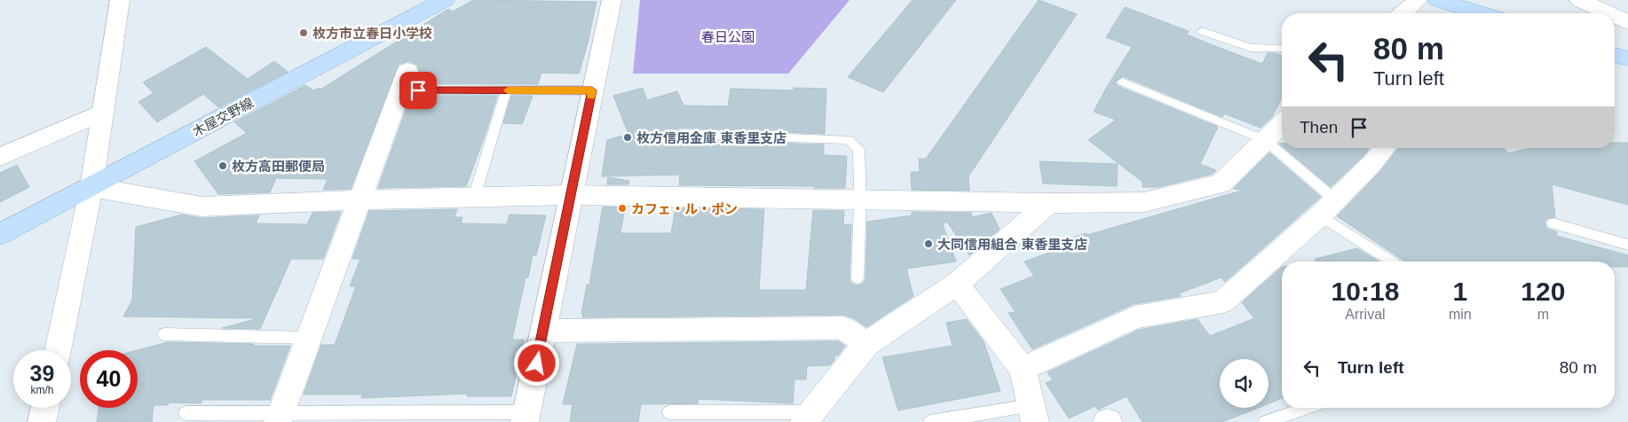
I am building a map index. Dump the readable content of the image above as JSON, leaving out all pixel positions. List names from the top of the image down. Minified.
{"streets":{"main road":["木屋交野線"]},"parks":["春日公園"],"places":["枚方市立春日小学校","枚方信用金庫 東香里支店","枚方高田郵便局","カフェ・ル・ポン","大同信用組合 東香里支店"],"page":{"turn":["80 m","Turn left"],"then":"Then","eta":["10:18","Arrival","1","min","120","m"],"list":[{"name":"Turn left","value":"80 m"}],"speed":"39 km/h","limit":"40"}}
